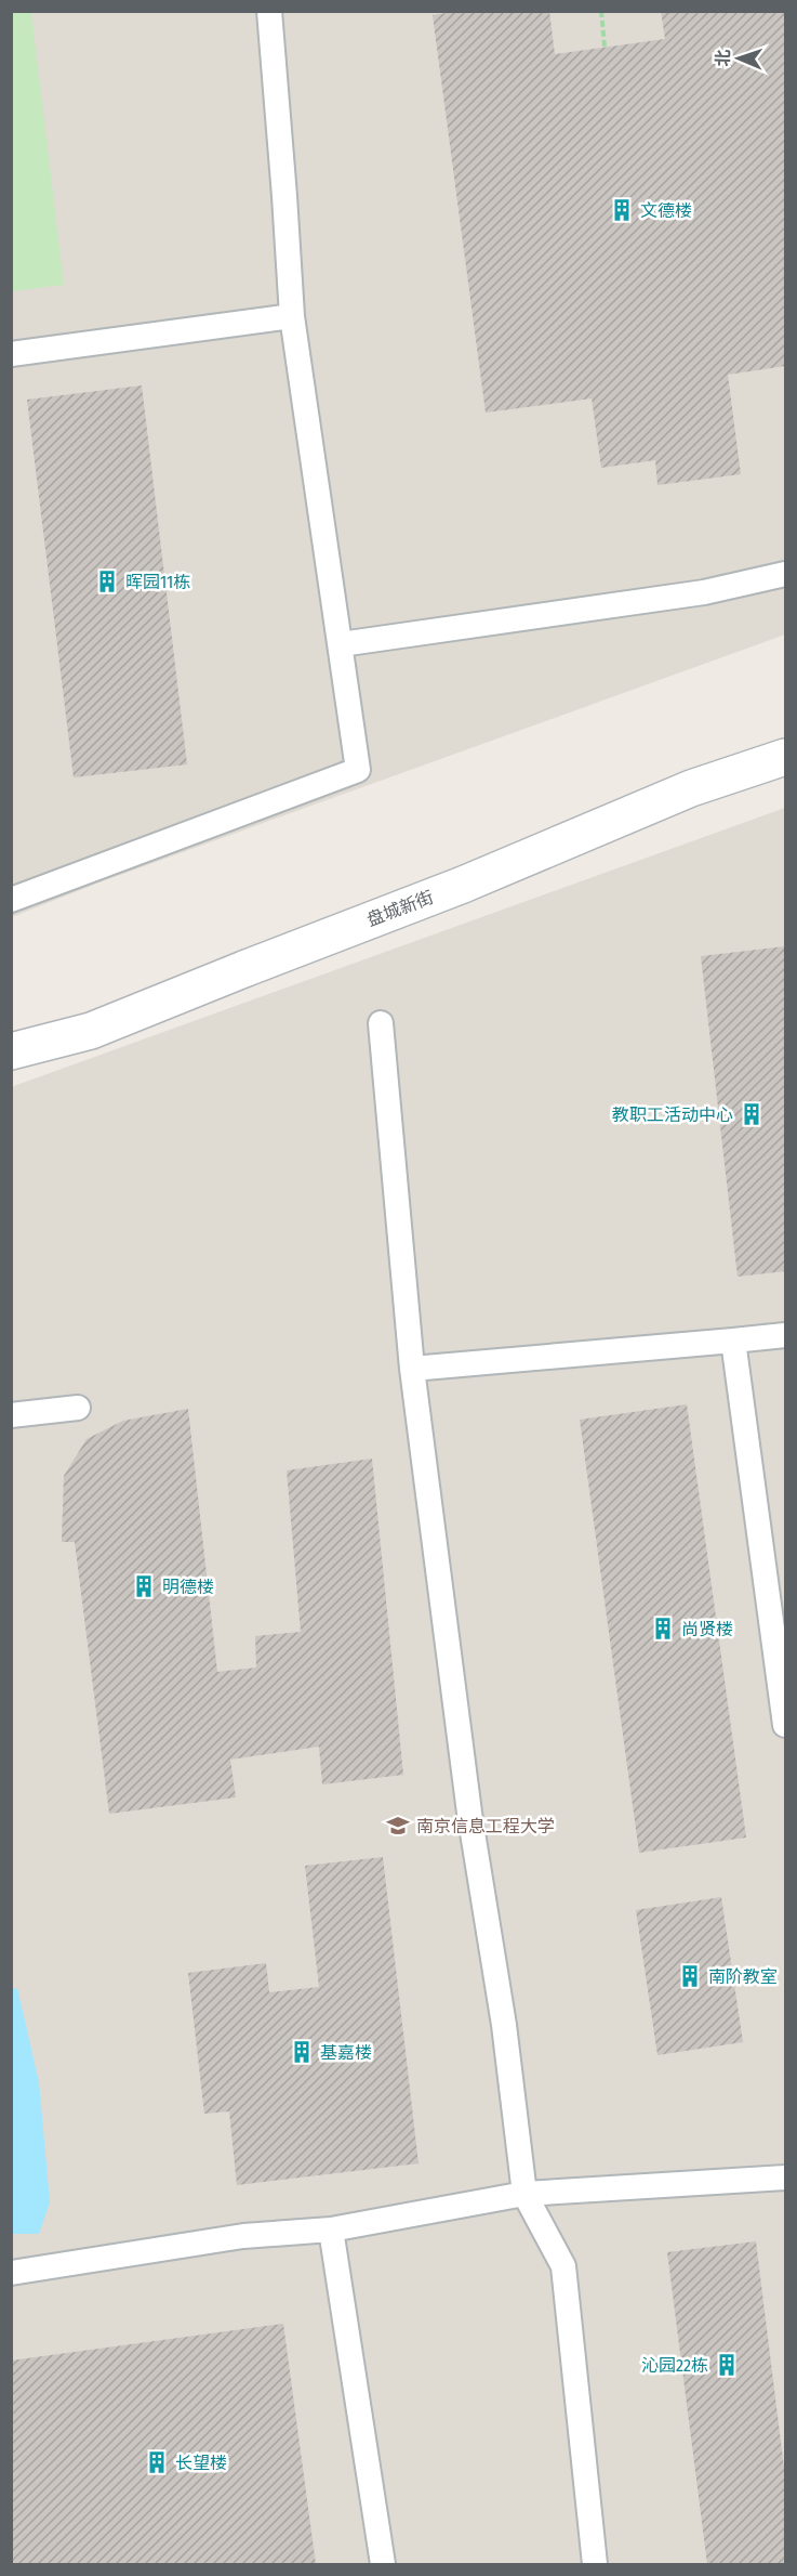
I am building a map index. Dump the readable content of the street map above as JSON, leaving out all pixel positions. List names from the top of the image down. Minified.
{"streets":{"main road":["盘城新街"]},"places":{"building":["文德楼","晖园11栋","教职工活动中心","明德楼","尚贤楼","南阶教室","基嘉楼","沁园22栋","长望楼"],"school or university":["南京信息工程大学"]},"north":"left"}
